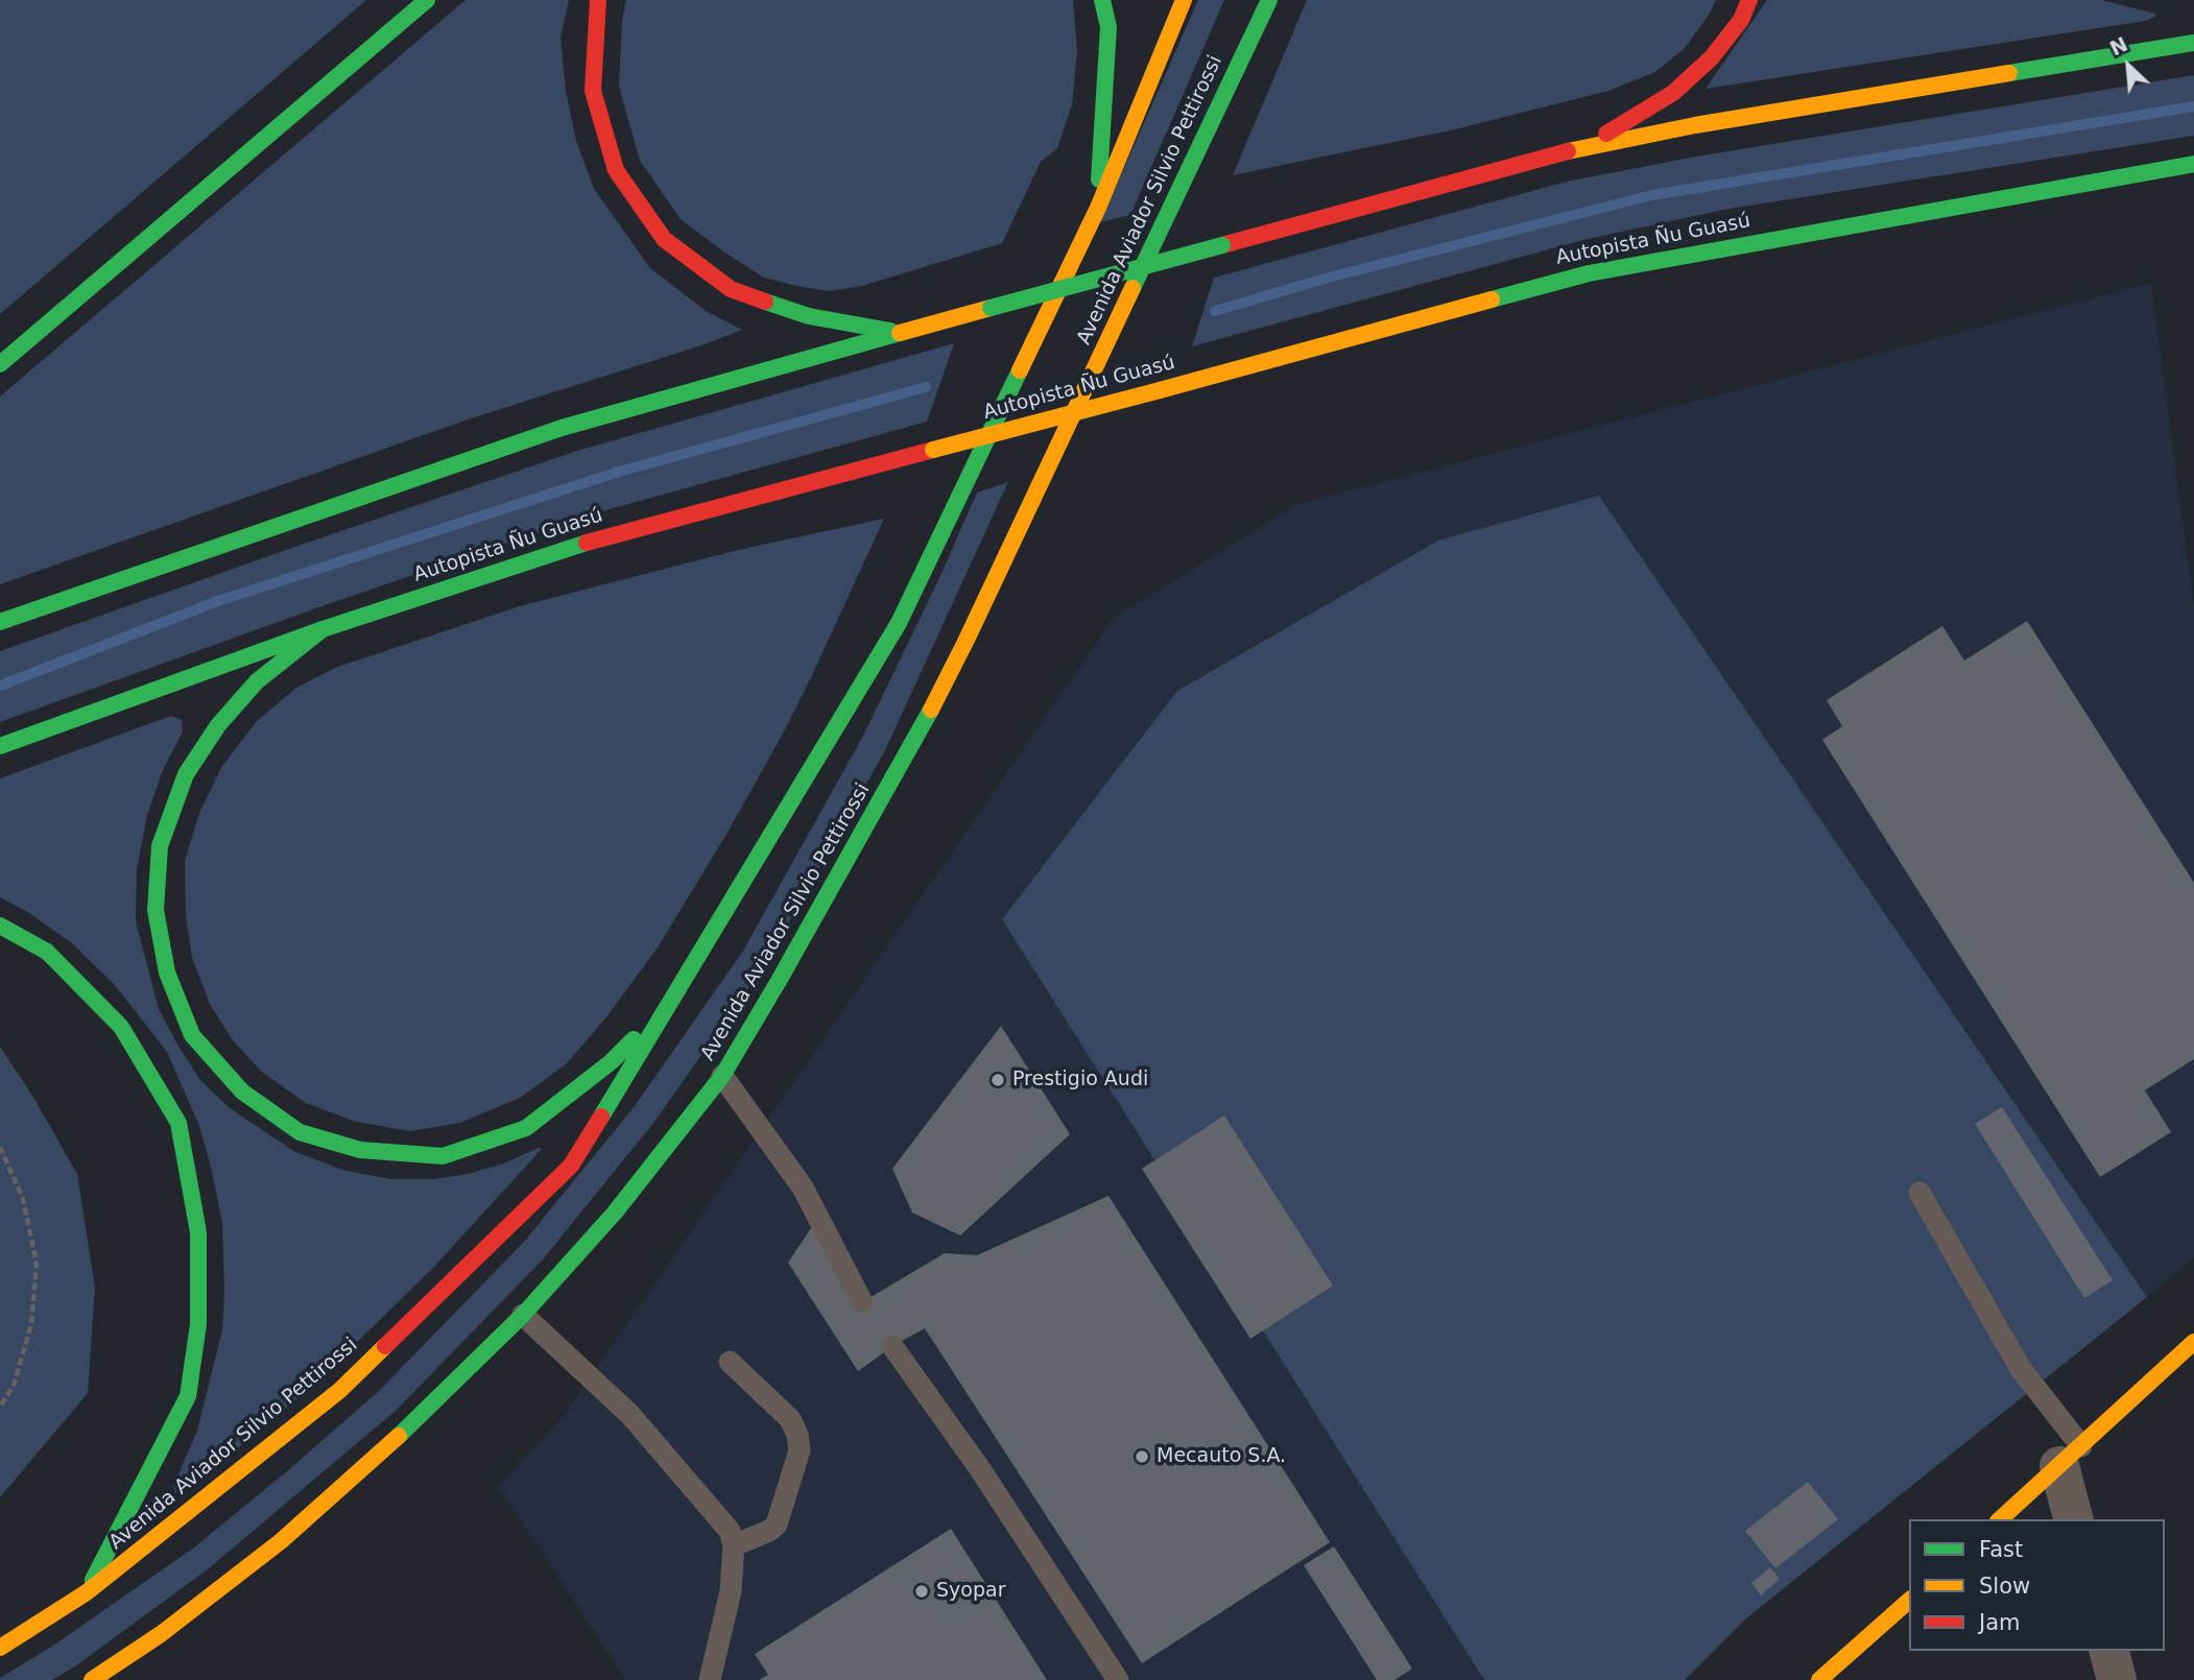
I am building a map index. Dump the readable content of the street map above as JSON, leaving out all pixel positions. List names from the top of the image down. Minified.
{"streets":{"main road":["Avenida Aviador Silvio Pettirossi","Autopista Ñu Guasú"]},"places":["Prestigio Audi","Mecauto S.A.","Syopar"],"legend":["Fast","Slow","Jam"],"north":"top left"}
